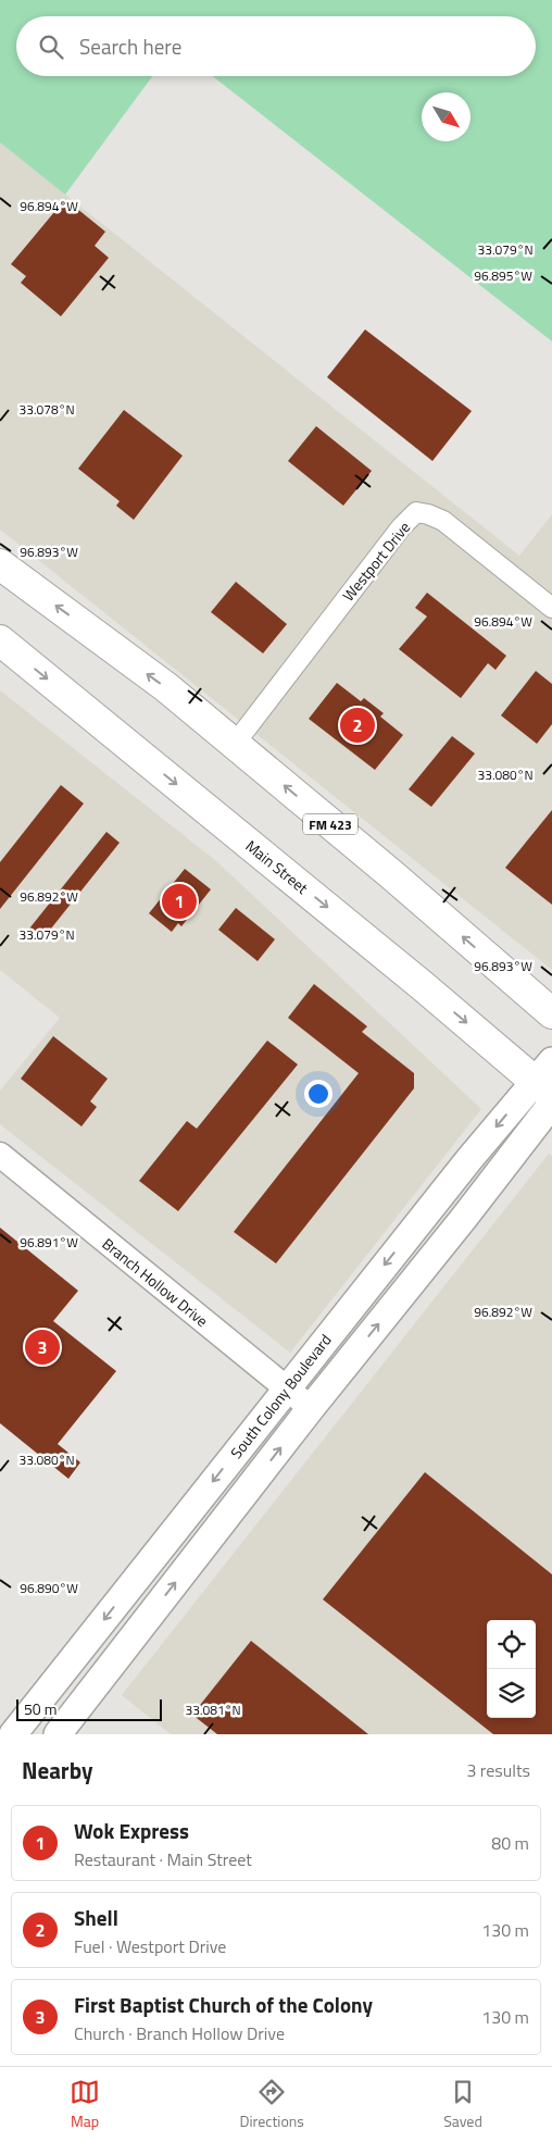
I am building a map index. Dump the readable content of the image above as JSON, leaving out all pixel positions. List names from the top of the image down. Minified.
{"streets":{"main road":["FM 423","Main Street","South Colony Boulevard"],"street":["Westport Drive","Branch Hollow Drive"]},"crossings":[["Westport Drive","FM 423"],["Main Street","South Colony Boulevard"],["Branch Hollow Drive","South Colony Boulevard"]],"scale_bar":"50 m","north":"bottom right","page":{"search":"Search here","pins":["2","1","3"],"scale":"50 m","heading":["Nearby","3 results"],"list":[{"mark":"1","name":"Wok Express","note":"Restaurant · Main Street","value":"80 m"},{"mark":"2","name":"Shell","note":"Fuel · Westport Drive","value":"130 m"},{"mark":"3","name":"First Baptist Church of the Colony","note":"Church · Branch Hollow Drive","value":"130 m"}],"nav":["Map","Directions","Saved"]},"coordinates":["96.894°W","33.079°N","96.895°W","33.078°N","96.893°W","33.080°N","96.892°W","96.891°W","96.890°W","33.081°N"]}
